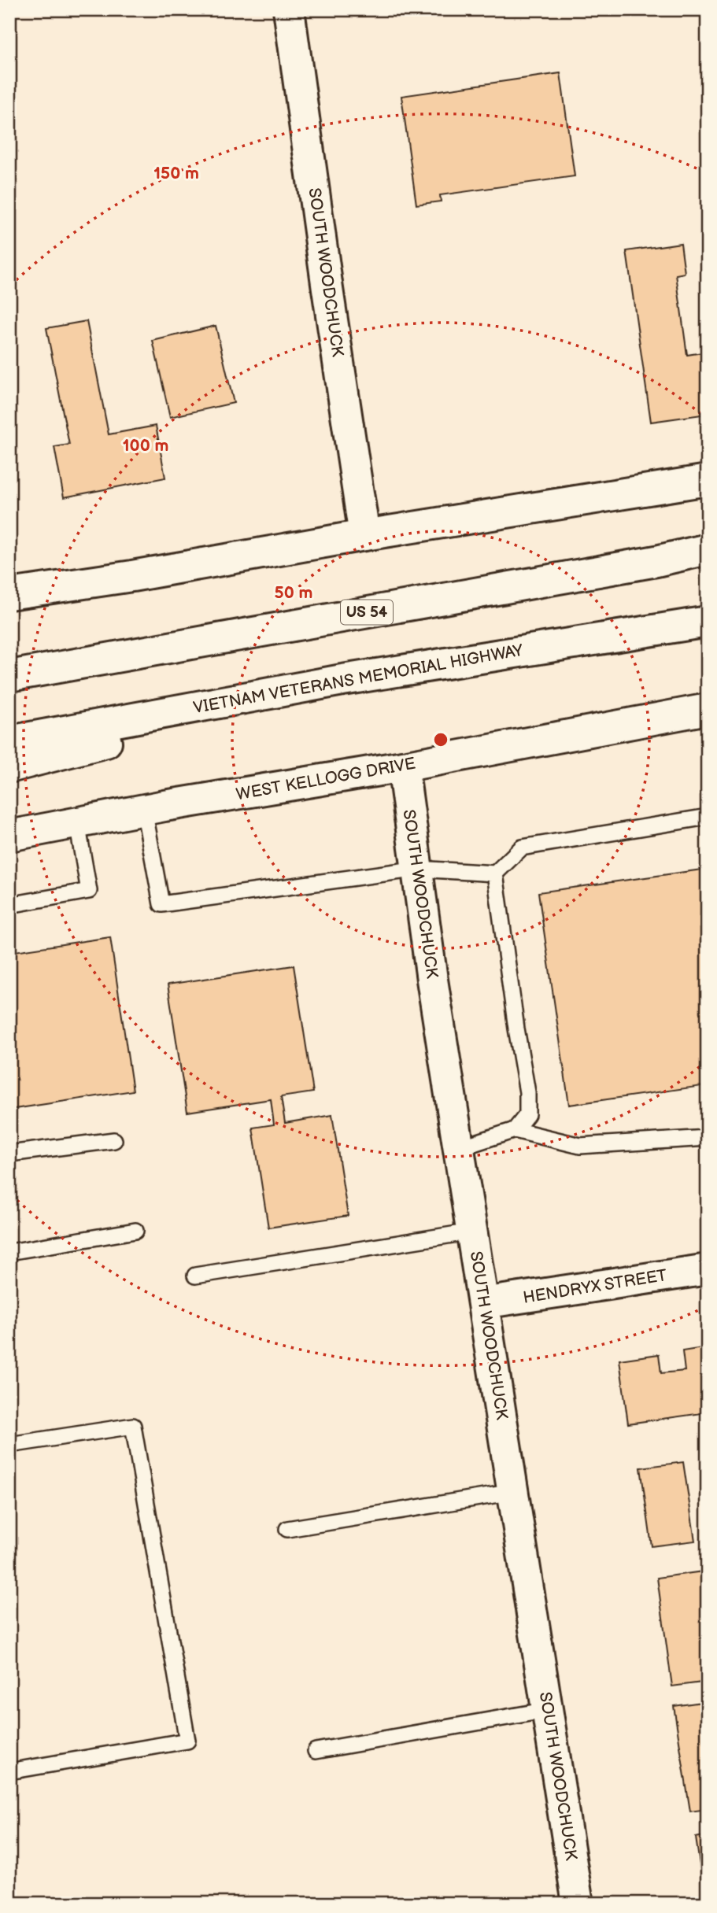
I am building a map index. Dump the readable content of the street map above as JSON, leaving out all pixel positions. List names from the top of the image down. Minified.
{"streets":{"main road":["SOUTH WOODCHUCK","US 54","VIETNAM VETERANS MEMORIAL HIGHWAY","WEST KELLOGG DRIVE","HENDRYX STREET"]},"crossings":[["SOUTH WOODCHUCK","WEST KELLOGG DRIVE"],["SOUTH WOODCHUCK","HENDRYX STREET"]],"rings":["150 m","100 m","50 m"]}
